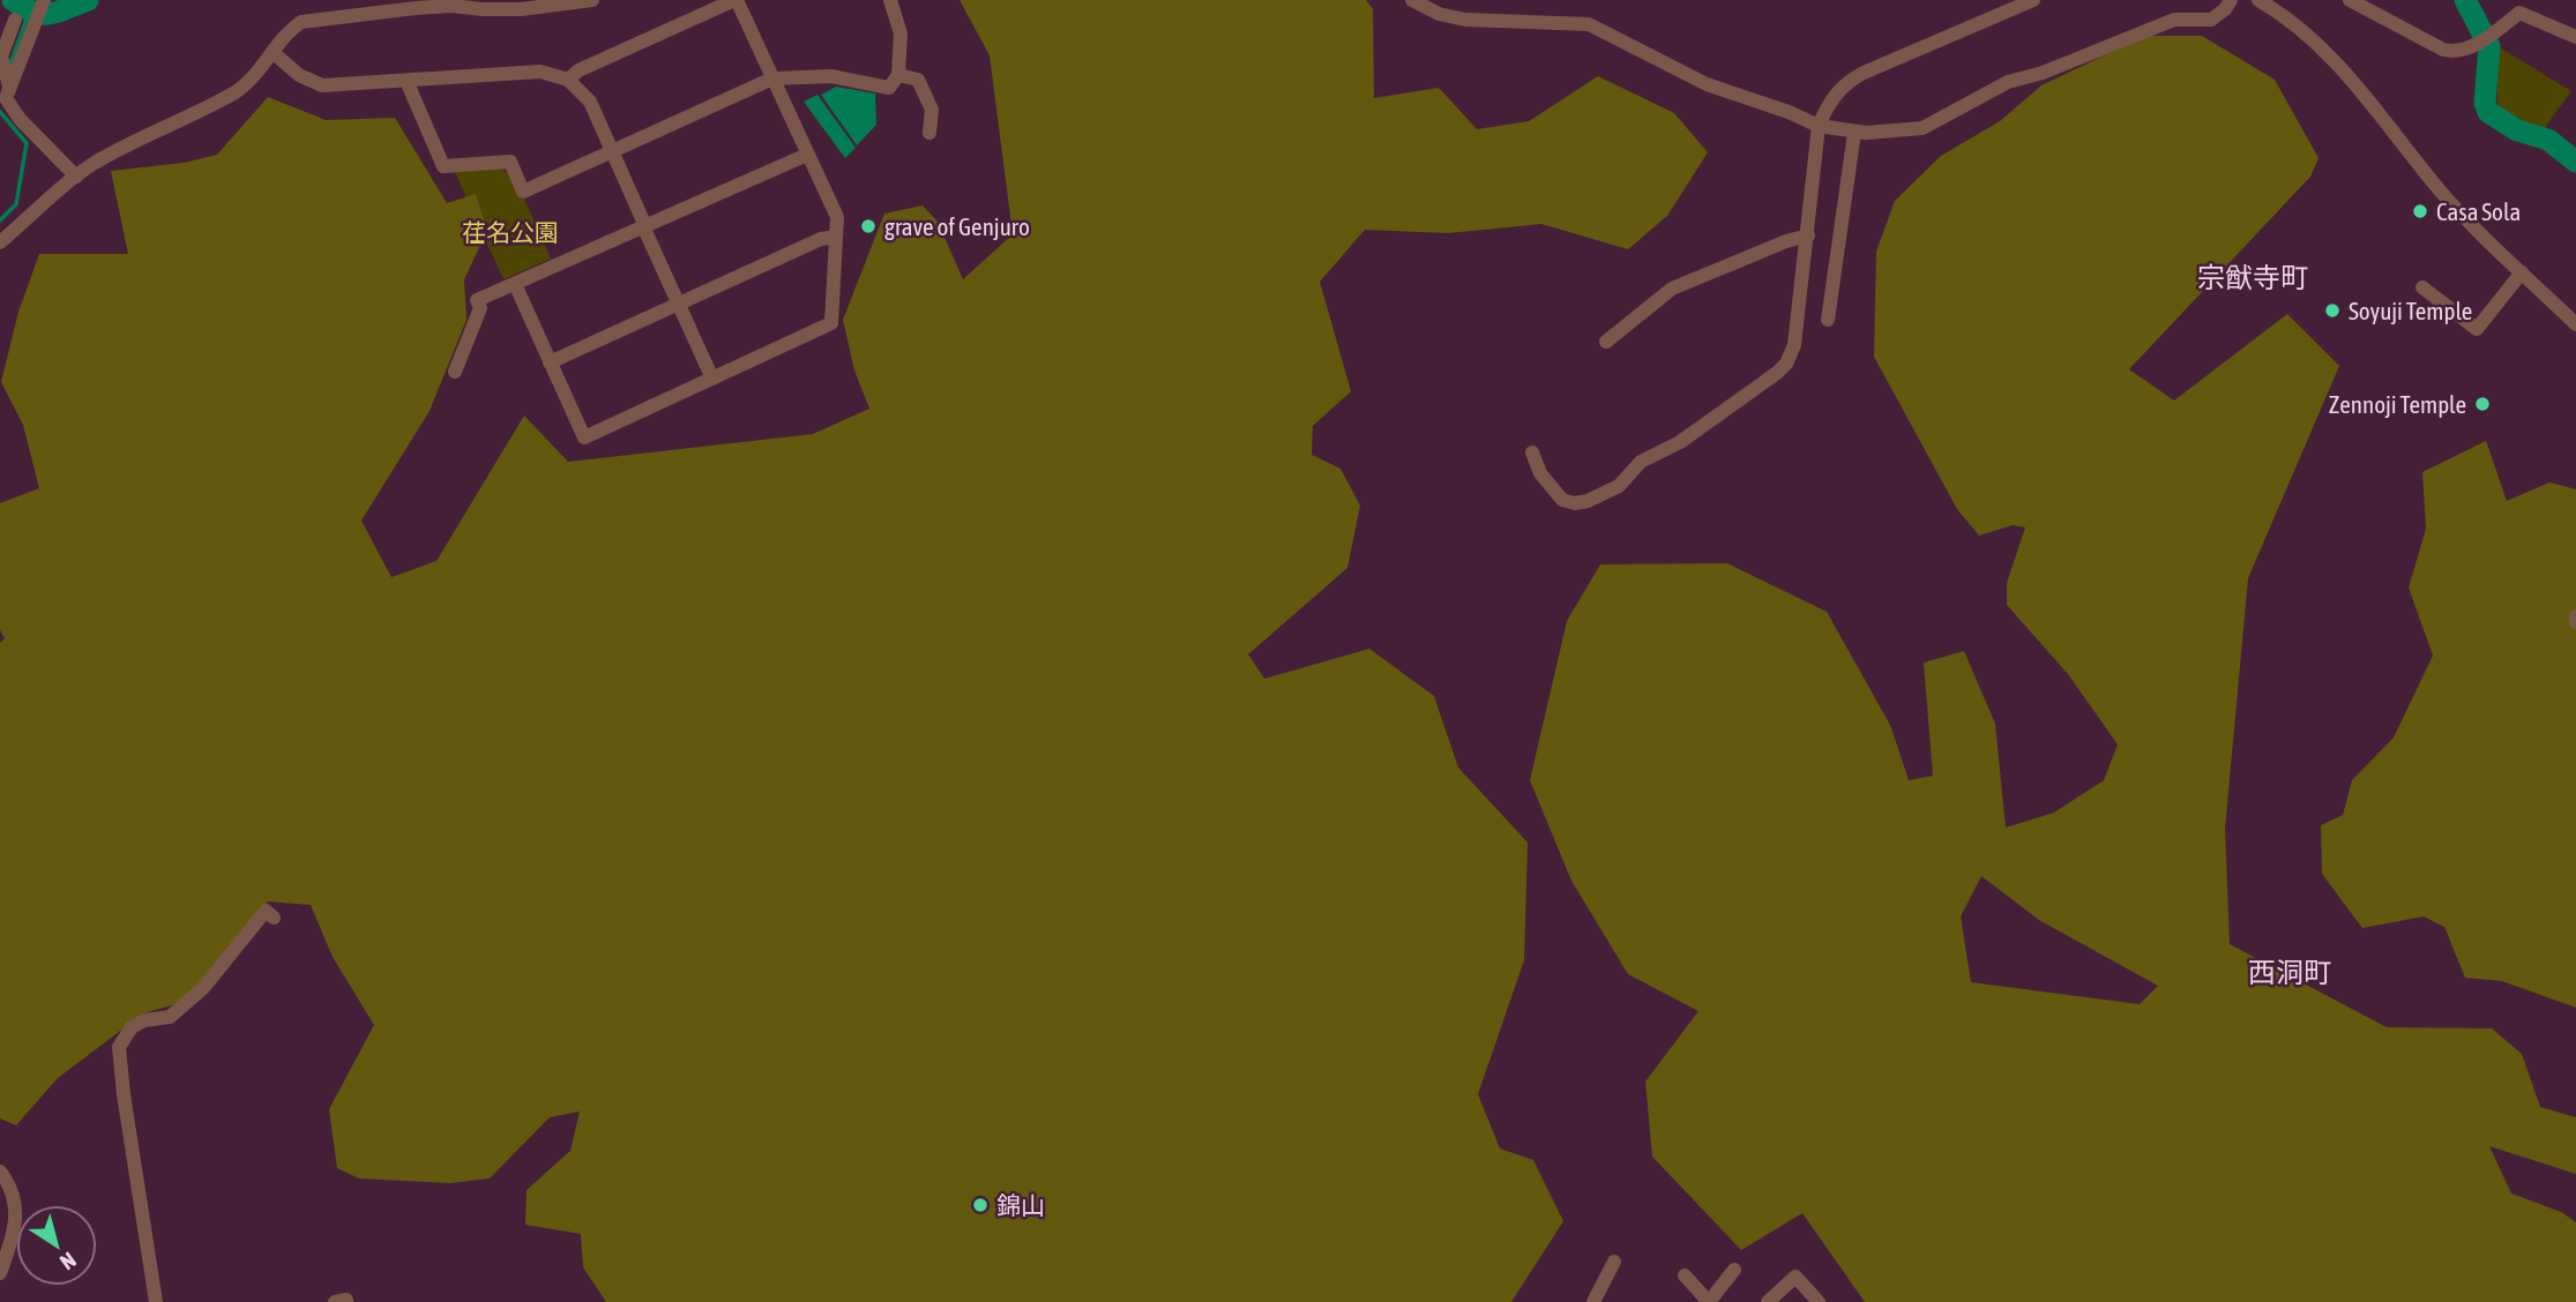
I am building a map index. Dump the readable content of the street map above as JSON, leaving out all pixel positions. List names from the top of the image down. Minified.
{"districts":["宗猷寺町","西洞町"],"parks":["荏名公園"],"places":["Casa Sola","grave of Genjuro","Soyuji Temple","Zennoji Temple","錦山"],"north":"bottom right"}
